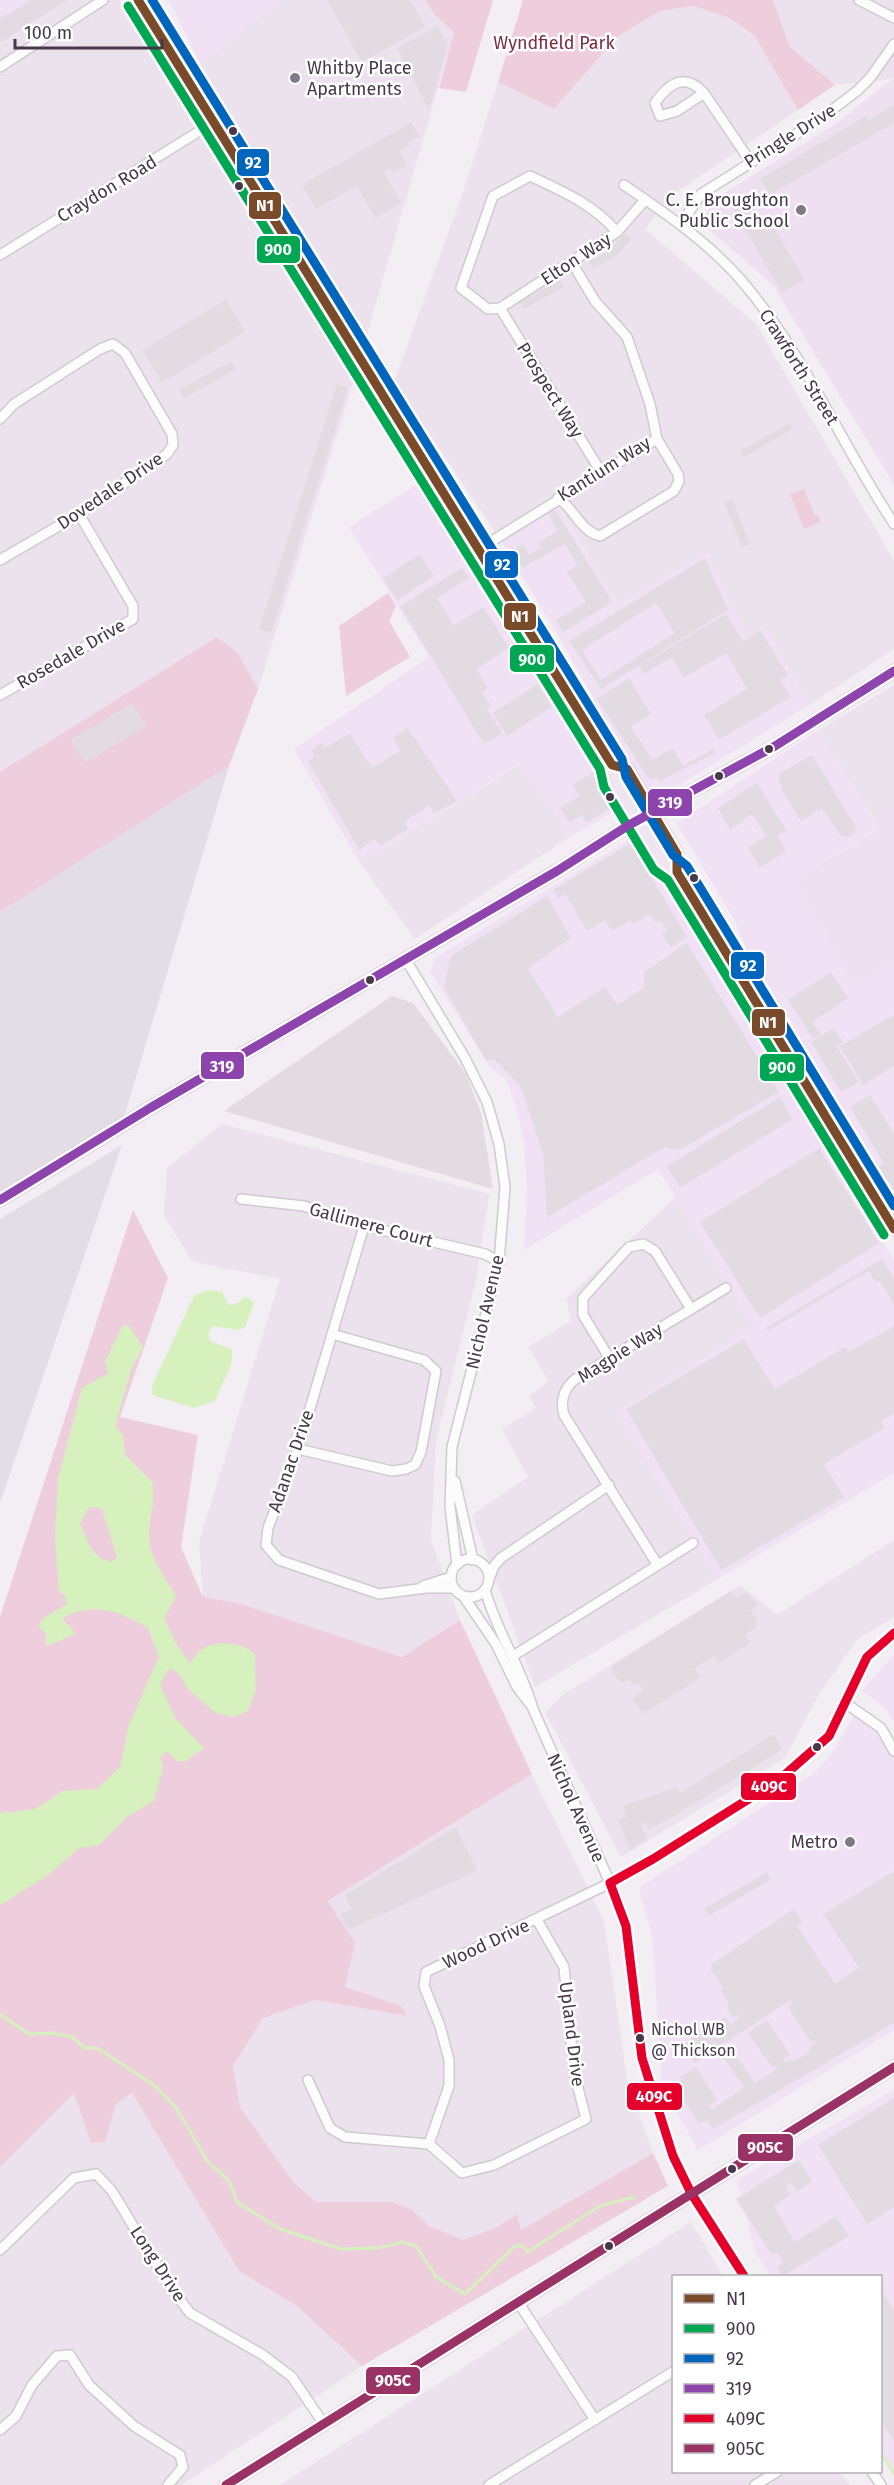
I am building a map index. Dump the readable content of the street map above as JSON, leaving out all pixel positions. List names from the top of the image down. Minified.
{"streets":{"street":["Pringle Drive","Craydon Road","Elton Way","Crawforth Street","Prospect Way","Kantium Way","Dovedale Drive","Rosedale Drive","Gallimere Court","Nichol Avenue","Magpie Way","Adanac Drive","Wood Drive","Upland Drive","Long Drive"]},"crossings":[["Pringle Drive","Crawforth Street"],["Elton Way","Crawforth Street"],["Elton Way","Prospect Way"],["Elton Way","Kantium Way"],["Prospect Way","Kantium Way"],["Dovedale Drive","Rosedale Drive"],["Gallimere Court","Nichol Avenue"],["Gallimere Court","Adanac Drive"],["Nichol Avenue","Adanac Drive"],["Nichol Avenue","Wood Drive"],["Wood Drive","Upland Drive"]],"parks":["Wyndfield Park"],"places":["Whitby Place Apartments","C. E. Broughton Public School","Metro","Nichol WB @ Thickson"],"lines":["transit line N1","transit line 92","transit line 900","transit line 319","transit line 409C","transit line 905C"],"legend":["N1","900","92","319","409C","905C"],"scale_bar":"100 m"}
